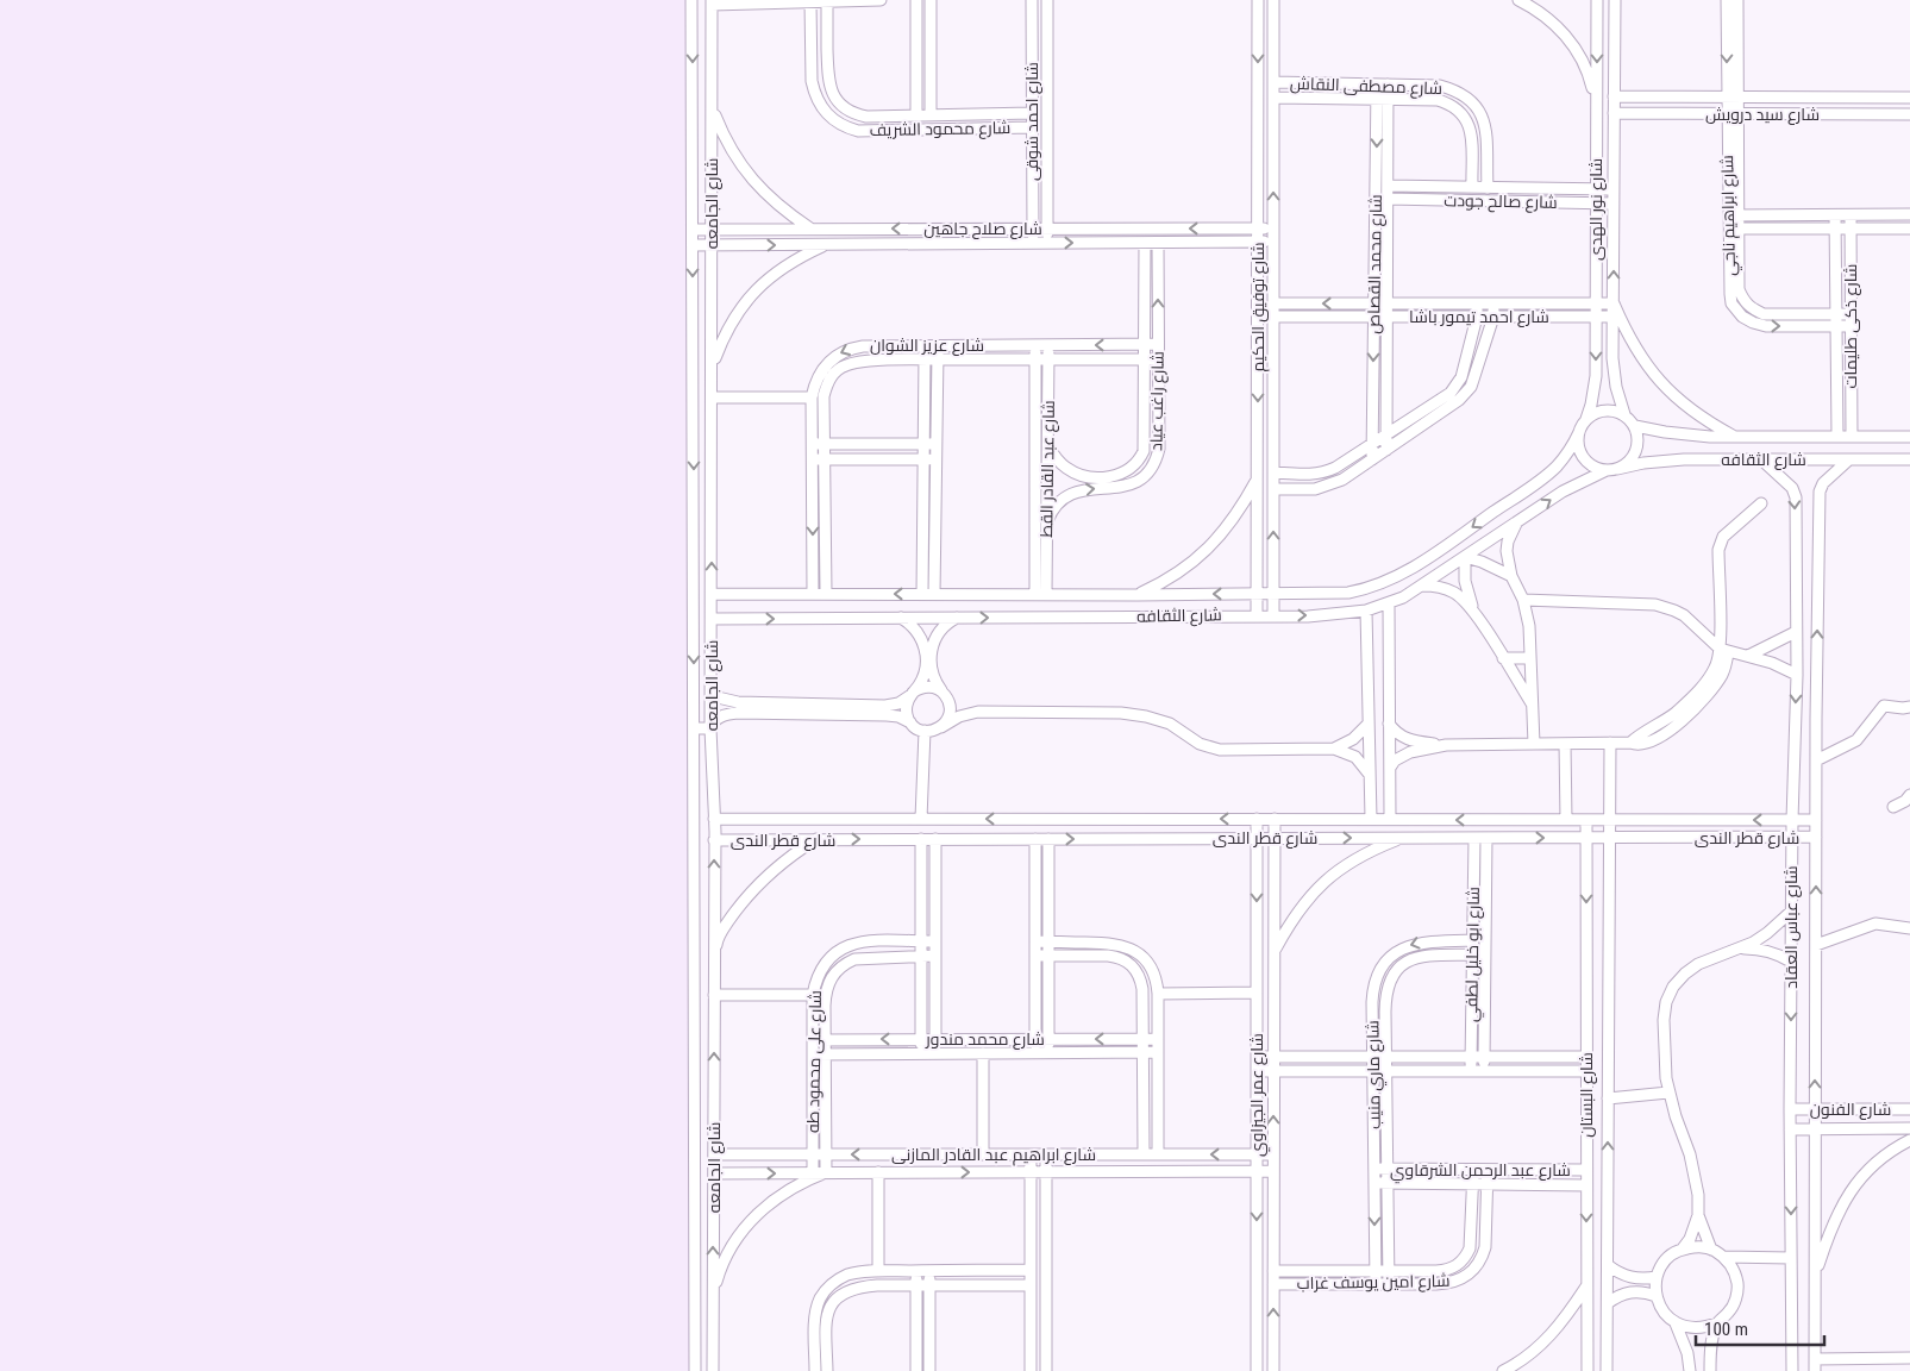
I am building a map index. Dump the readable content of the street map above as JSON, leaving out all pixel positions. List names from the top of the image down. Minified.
{"streets":{"street":["شارع مصطفى النقاش","شارع سيد درويش","شارع احمد شوقى","شارع محمود الشريف","شارع صالح جودت","شارع الجامعه","شارع نور الهدى","شارع ابراهيم ناجي","شارع صلاح جاهين","شارع محمد القصاص","شارع توفيق الحكيم","شارع احمد تيمور باشا","شارع ذكى طليمات","شارع عزيز الشوان","شارع راغب عياد","شارع الثقافه","شارع عبد القادر القط","شارع قطر الندى","شارع عباس العقاد","شارع ابو خليل لطفي","شارع محمد مندور","شارع على محمود طه","شارع ماري منيب","شارع عمر الجيزاوي","شارع البستان","شارع الفنون","شارع ابراهيم عبد القادر المازنى","شارع عبد الرحمن الشرقاوي","شارع امين يوسف غراب"]},"crossings":[["شارع مصطفى النقاش","شارع محمد القصاص"],["شارع مصطفى النقاش","شارع توفيق الحكيم"],["شارع سيد درويش","شارع نور الهدى"],["شارع سيد درويش","شارع ابراهيم ناجي"],["شارع احمد شوقى","شارع محمود الشريف"],["شارع احمد شوقى","شارع صلاح جاهين"],["شارع صالح جودت","شارع نور الهدى"],["شارع صالح جودت","شارع محمد القصاص"],["شارع الجامعه","شارع صلاح جاهين"],["شارع الجامعه","شارع الثقافه"],["شارع الجامعه","شارع قطر الندى"],["شارع الجامعه","شارع ابراهيم عبد القادر المازنى"],["شارع نور الهدى","شارع احمد تيمور باشا"],["شارع نور الهدى","شارع الثقافه"],["شارع صلاح جاهين","شارع توفيق الحكيم"],["شارع صلاح جاهين","شارع راغب عياد"],["شارع محمد القصاص","شارع احمد تيمور باشا"],["شارع توفيق الحكيم","شارع احمد تيمور باشا"],["شارع توفيق الحكيم","شارع الثقافه"],["شارع ذكى طليمات","شارع الثقافه"],["شارع عزيز الشوان","شارع راغب عياد"],["شارع عزيز الشوان","شارع الثقافه"],["شارع عزيز الشوان","شارع عبد القادر القط"],["شارع راغب عياد","شارع عبد القادر القط"],["شارع الثقافه","شارع عبد القادر القط"],["شارع الثقافه","شارع عباس العقاد"],["شارع قطر الندى","شارع عباس العقاد"],["شارع قطر الندى","شارع ابو خليل لطفي"],["شارع قطر الندى","شارع عمر الجيزاوي"],["شارع قطر الندى","شارع البستان"],["شارع عباس العقاد","شارع الفنون"],["شارع ابو خليل لطفي","شارع ماري منيب"],["شارع محمد مندور","شارع على محمود طه"],["شارع على محمود طه","شارع ابراهيم عبد القادر المازنى"],["شارع ماري منيب","شارع عبد الرحمن الشرقاوي"],["شارع ماري منيب","شارع امين يوسف غراب"],["شارع عمر الجيزاوي","شارع ابراهيم عبد القادر المازنى"],["شارع عمر الجيزاوي","شارع امين يوسف غراب"],["شارع البستان","شارع عبد الرحمن الشرقاوي"],["شارع عبد الرحمن الشرقاوي","شارع امين يوسف غراب"]],"one_way":["شارع راغب عياد"],"scale_bar":"100 m"}
